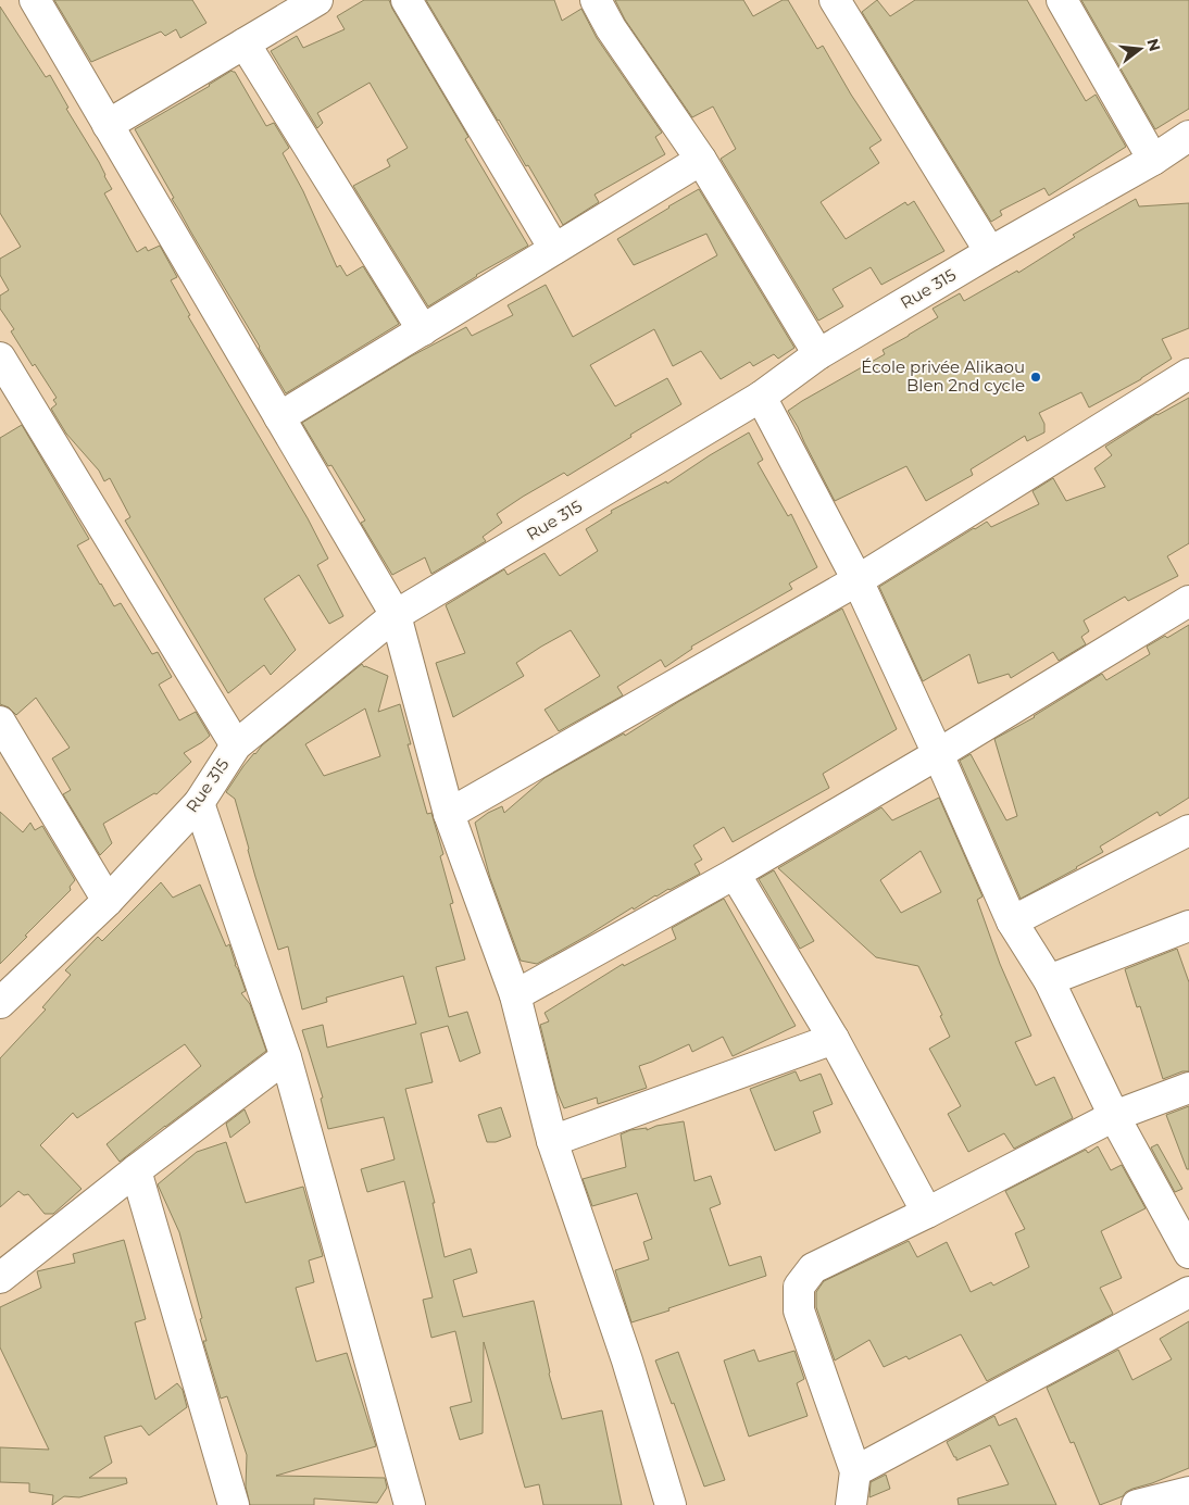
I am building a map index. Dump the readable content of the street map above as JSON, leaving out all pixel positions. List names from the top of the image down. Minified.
{"streets":{"street":["Rue 315"]},"places":["École privée Alikaou Blen 2nd cycle"],"north":"right"}
